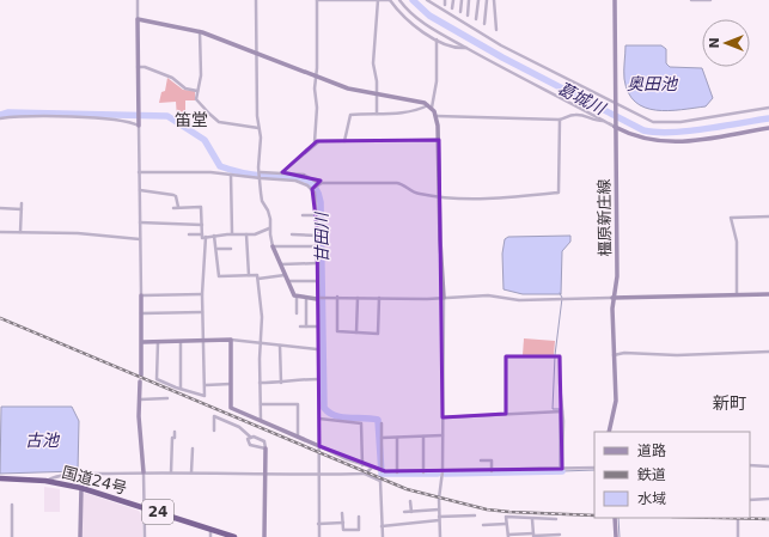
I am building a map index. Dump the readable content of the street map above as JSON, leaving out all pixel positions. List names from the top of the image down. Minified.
{"streets":{"highway":["国道24号","24"],"street":["橿原新庄線"]},"districts":["笛堂","新町"],"water":["奥田池","葛城川","甘田川","古池"],"legend":["道路","鉄道","水域"],"north":"left"}
